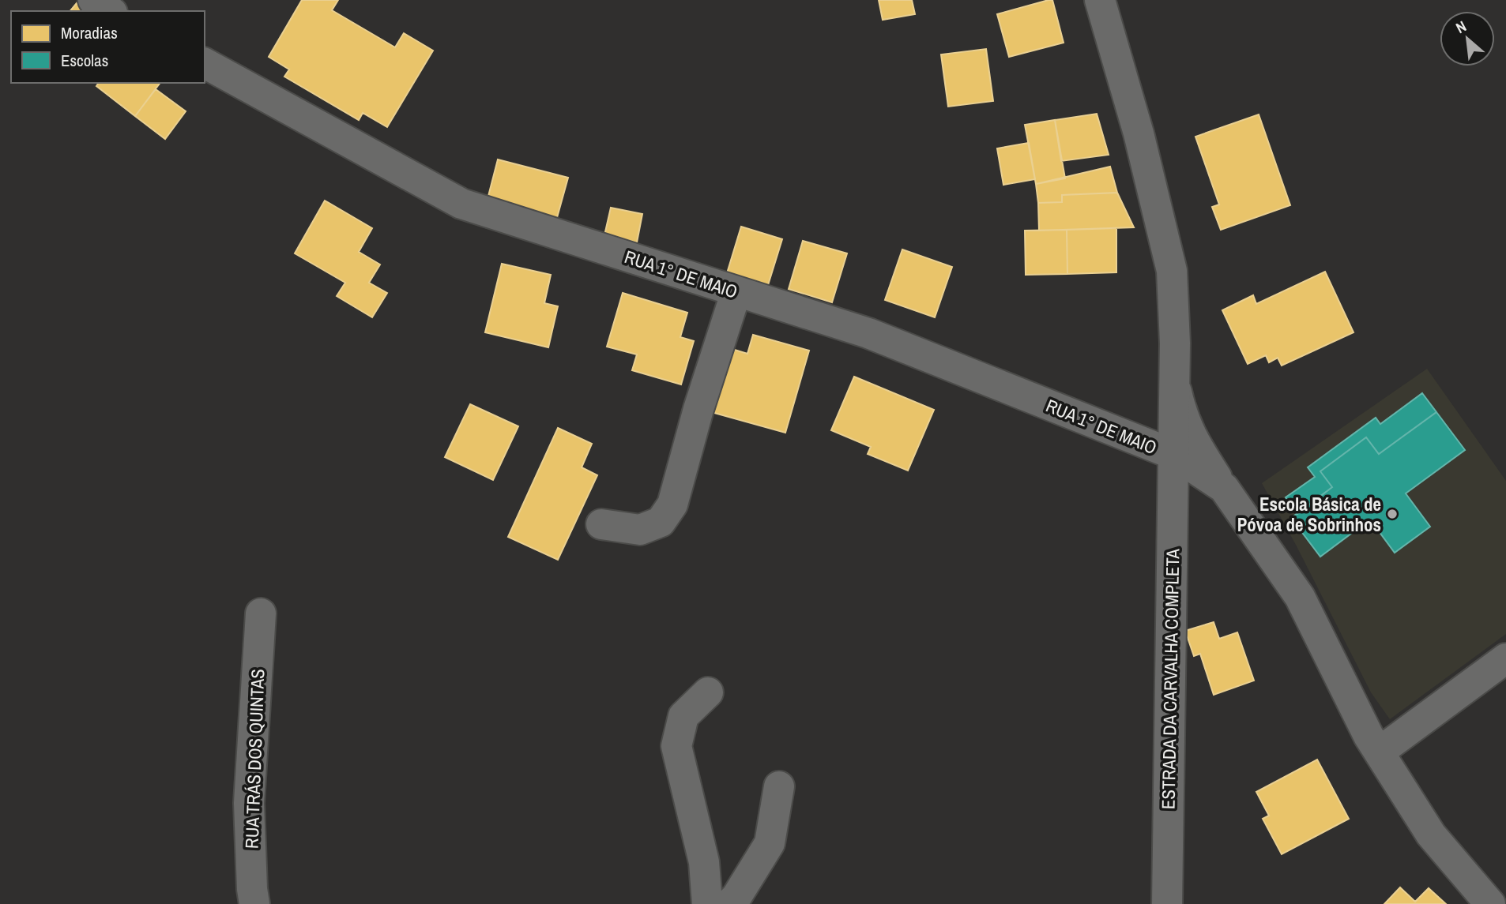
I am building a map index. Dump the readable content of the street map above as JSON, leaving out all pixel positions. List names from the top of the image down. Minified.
{"streets":{"street":["RUA 1° DE MAIO","ESTRADA DA CARVALHA COMPLETA","RUA TRÁS DOS QUINTAS"]},"crossings":[["RUA 1° DE MAIO","ESTRADA DA CARVALHA COMPLETA"]],"places":["Escola Básica de Póvoa de Sobrinhos"],"legend":["Moradias","Escolas"],"north":"top left"}
